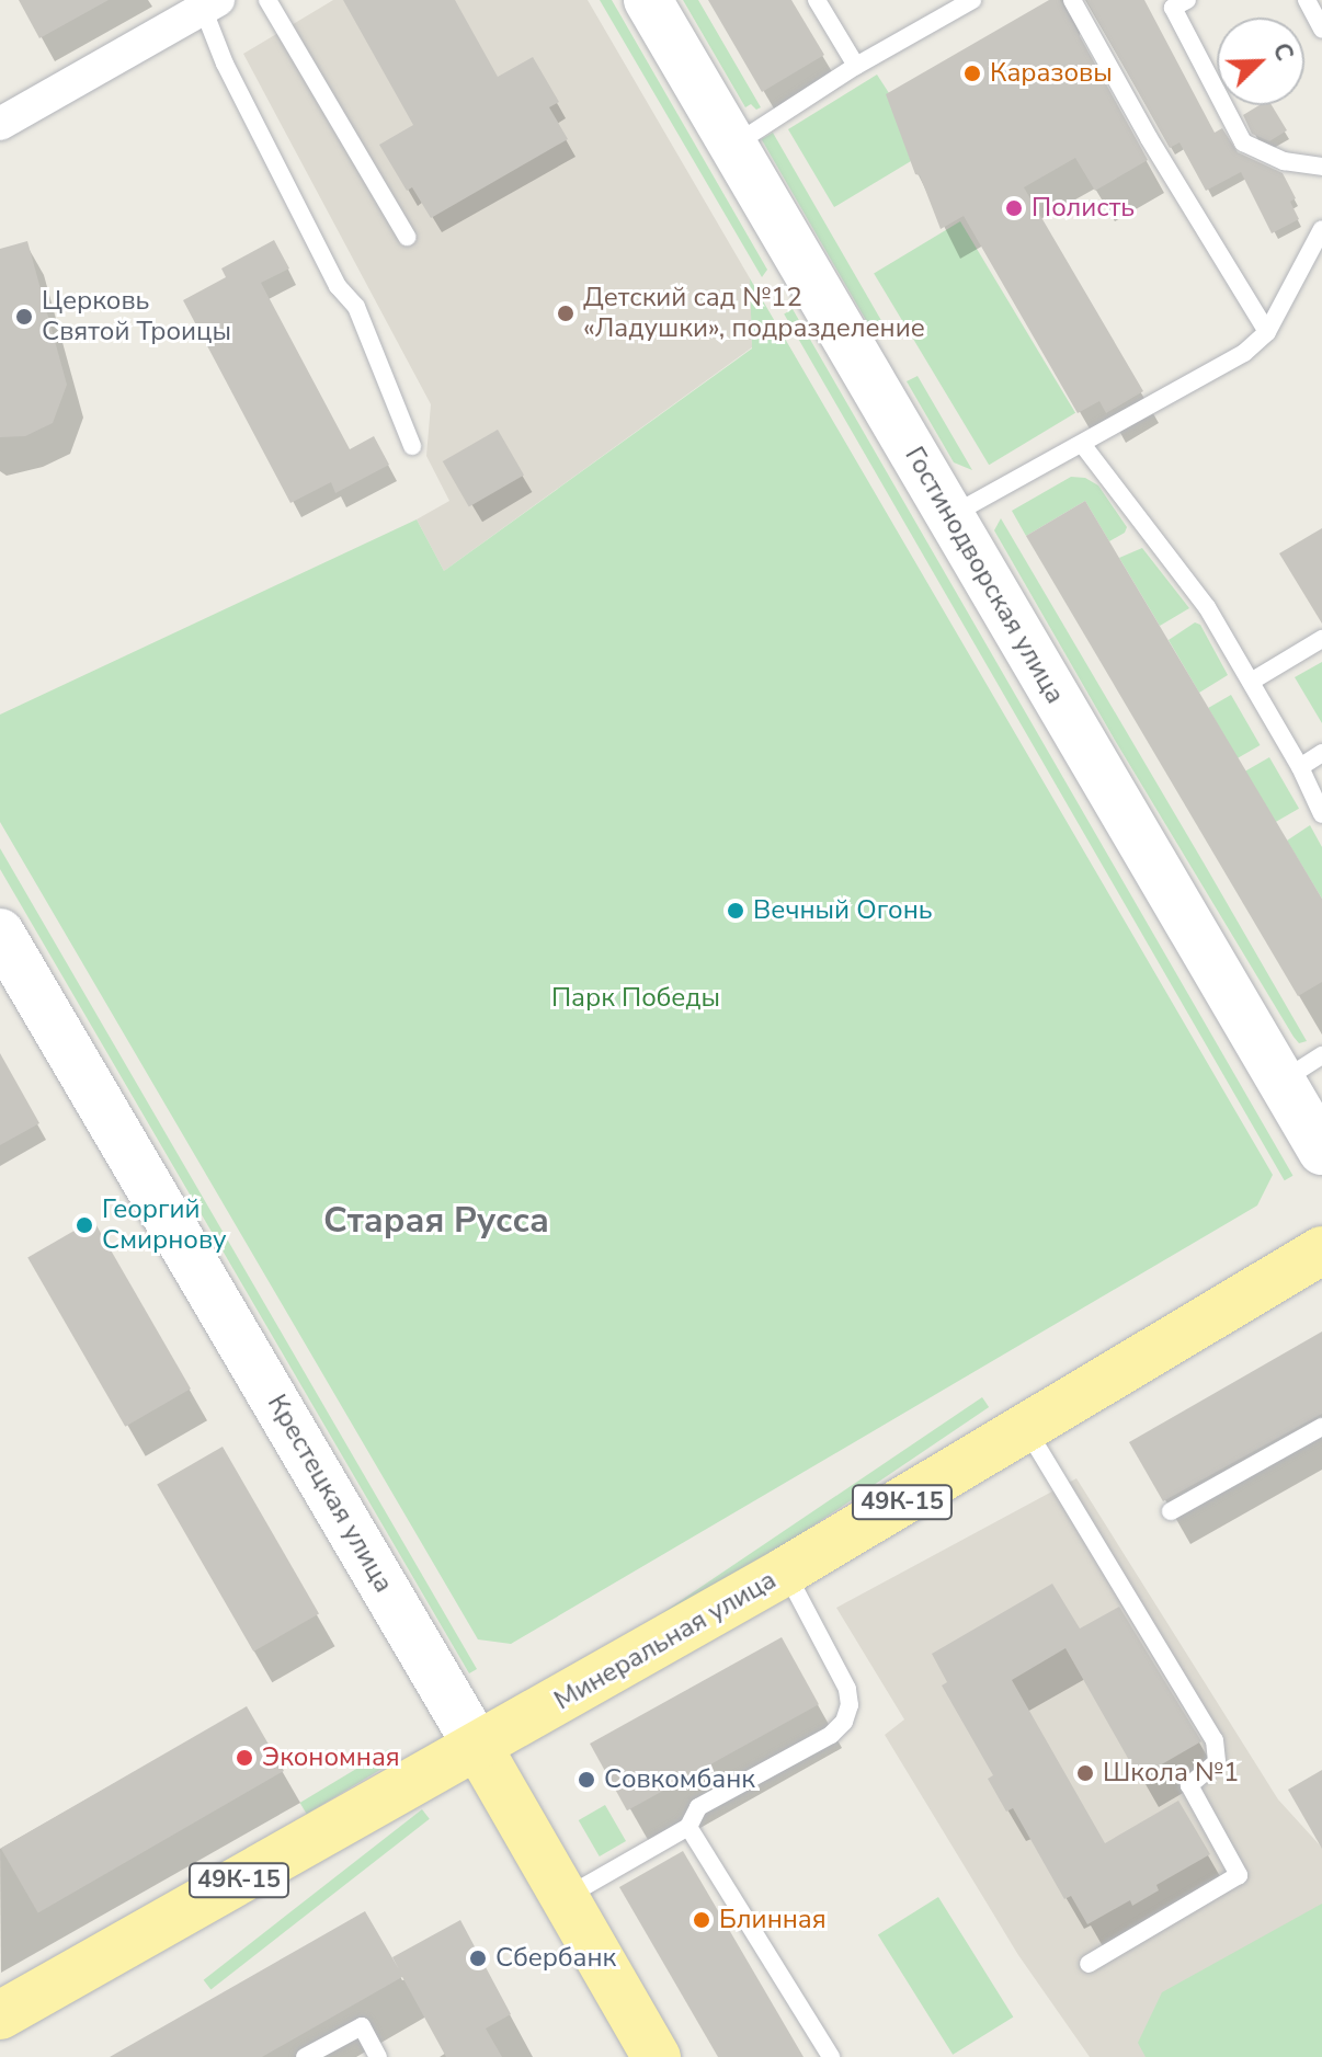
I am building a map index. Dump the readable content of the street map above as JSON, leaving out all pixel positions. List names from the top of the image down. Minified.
{"streets":{"main road":["Крестецкая улица","49К-15","Минеральная улица"],"street":["Гостинодворская улица"]},"crossings":[["Крестецкая улица","Минеральная улица"]],"districts":["Старая Русса"],"parks":["Парк Победы"],"places":["Каразовы","Полисть","Детский сад №12 «Ладушки», подразделение","Церковь Святой Троицы","Вечный Огонь","Георгий Смирнову","Экономная","Школа №1","Совкомбанк","Блинная","Сбербанк"],"north":"top right"}
